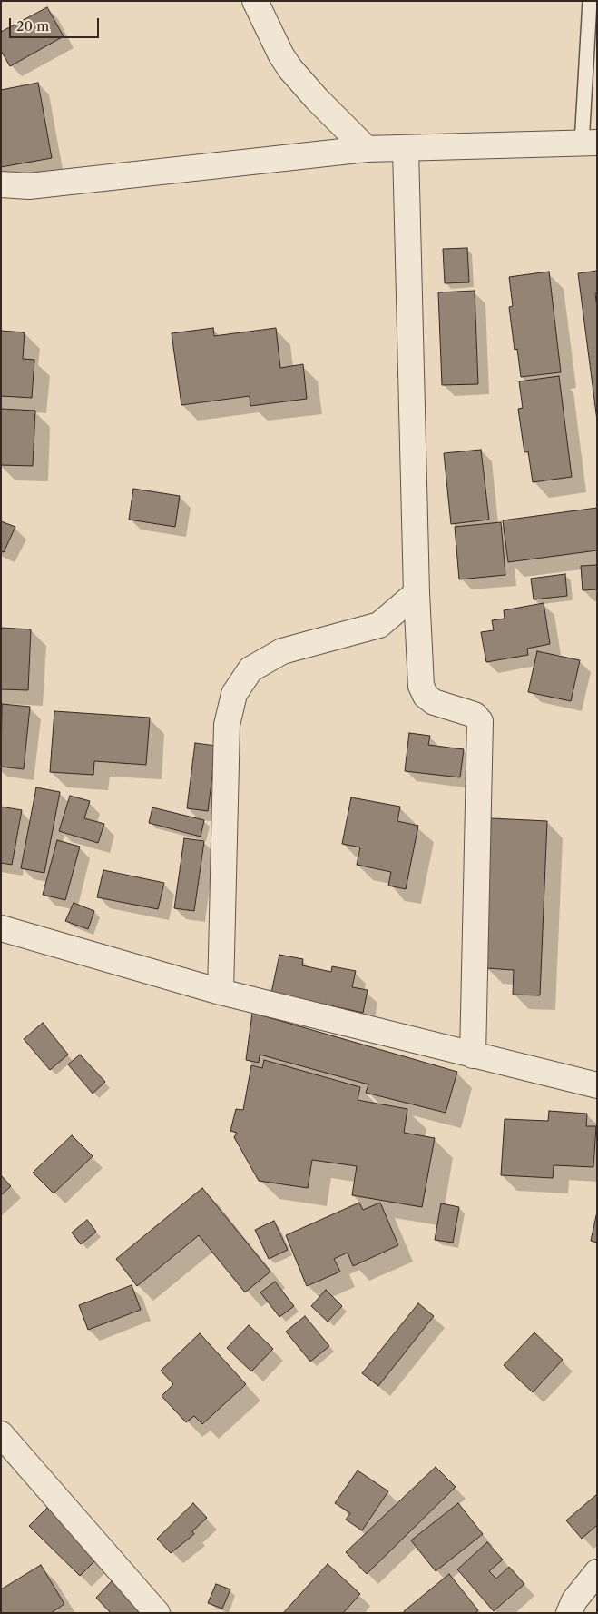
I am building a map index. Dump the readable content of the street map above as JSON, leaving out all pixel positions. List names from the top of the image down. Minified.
{"scale_bar":"20 m"}
